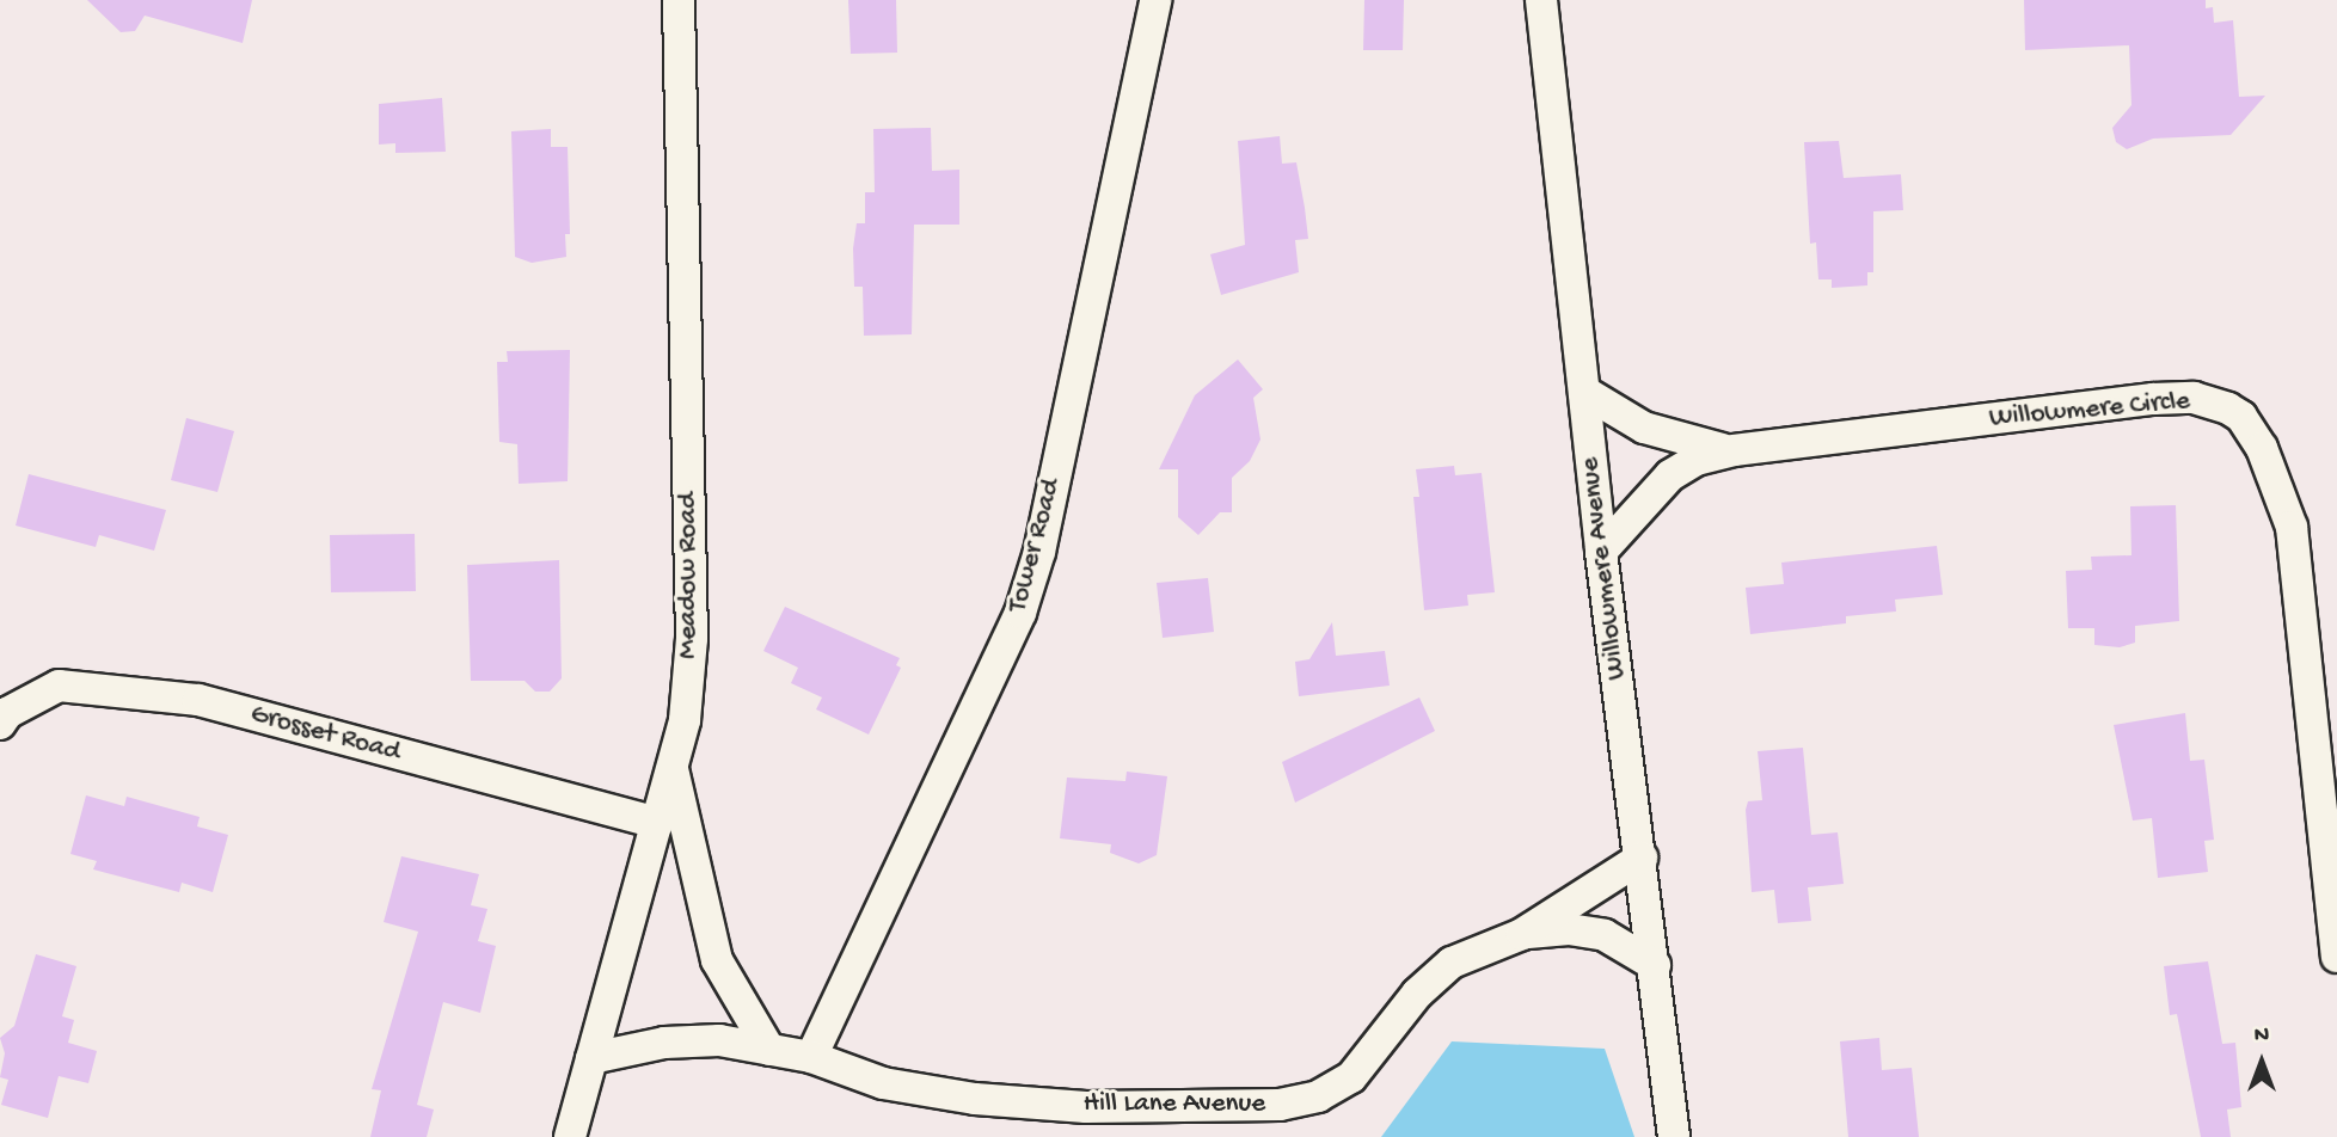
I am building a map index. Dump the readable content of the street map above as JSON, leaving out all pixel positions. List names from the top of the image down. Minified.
{"streets":{"street":["Willowmere Circle","Tower Road","Willowmere Avenue","Meadow Road","Grosset Road","Hill Lane Avenue"]},"crossings":[["Willowmere Circle","Willowmere Avenue"],["Tower Road","Hill Lane Avenue"],["Willowmere Avenue","Hill Lane Avenue"],["Meadow Road","Grosset Road"],["Meadow Road","Hill Lane Avenue"]],"north":"top"}
